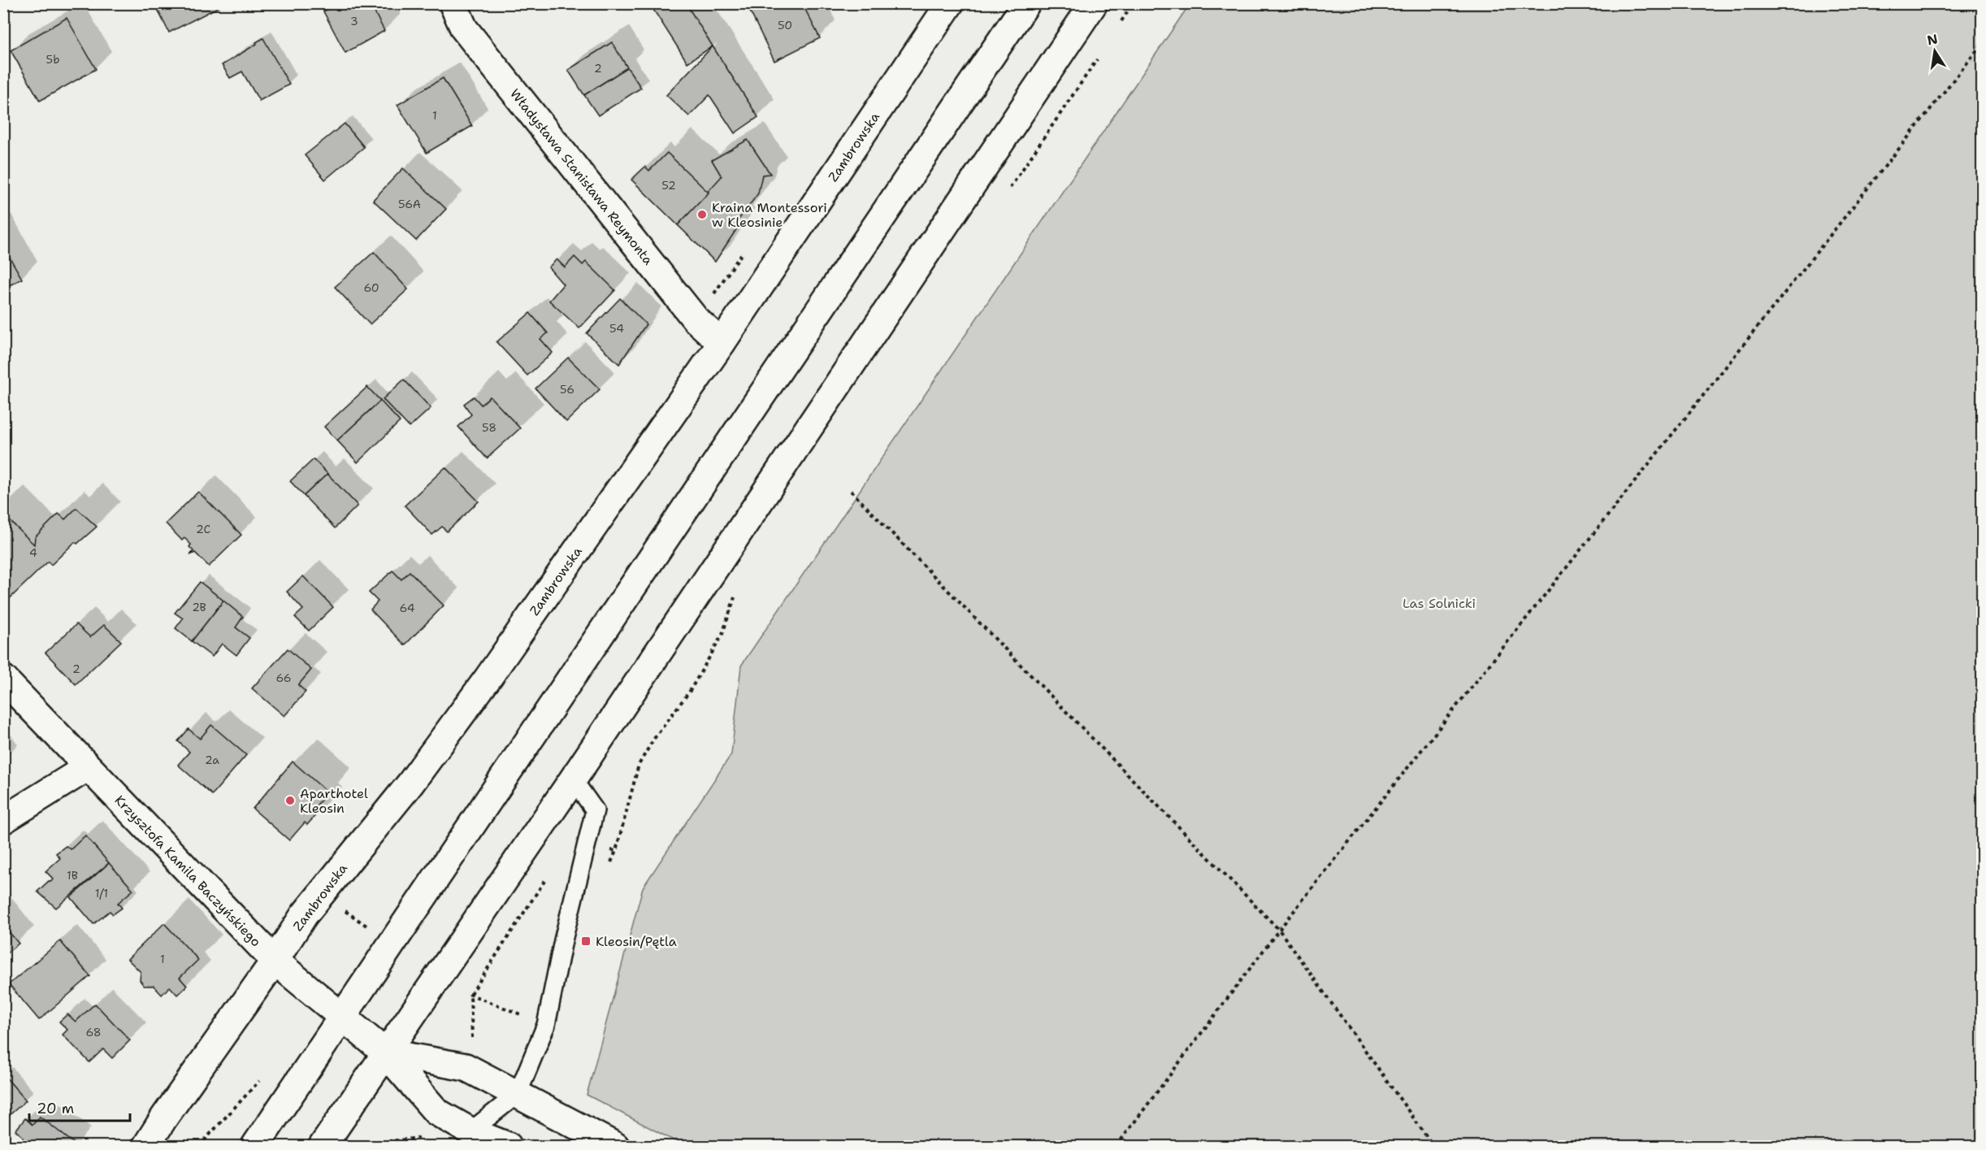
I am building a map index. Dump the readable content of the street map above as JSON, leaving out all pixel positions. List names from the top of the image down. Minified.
{"streets":{"street":["Zambrowska","Władysława Stanisława Reymonta","Krzysztofa Kamila Baczyńskiego"]},"crossings":[["Zambrowska","Władysława Stanisława Reymonta"],["Zambrowska","Krzysztofa Kamila Baczyńskiego"]],"parks":["Las Solnicki"],"places":{"other":["Kraina Montessori w Kleosinie","Aparthotel Kleosin"],"transit":["Kleosin/Pętla"]},"house_numbers":["3","50","5b","2","1","52","56A","60","54","56","58","2C","4","2B","64","2","66","2a","1B","1/1","1","68"],"scale_bar":"20 m","north":"top"}
